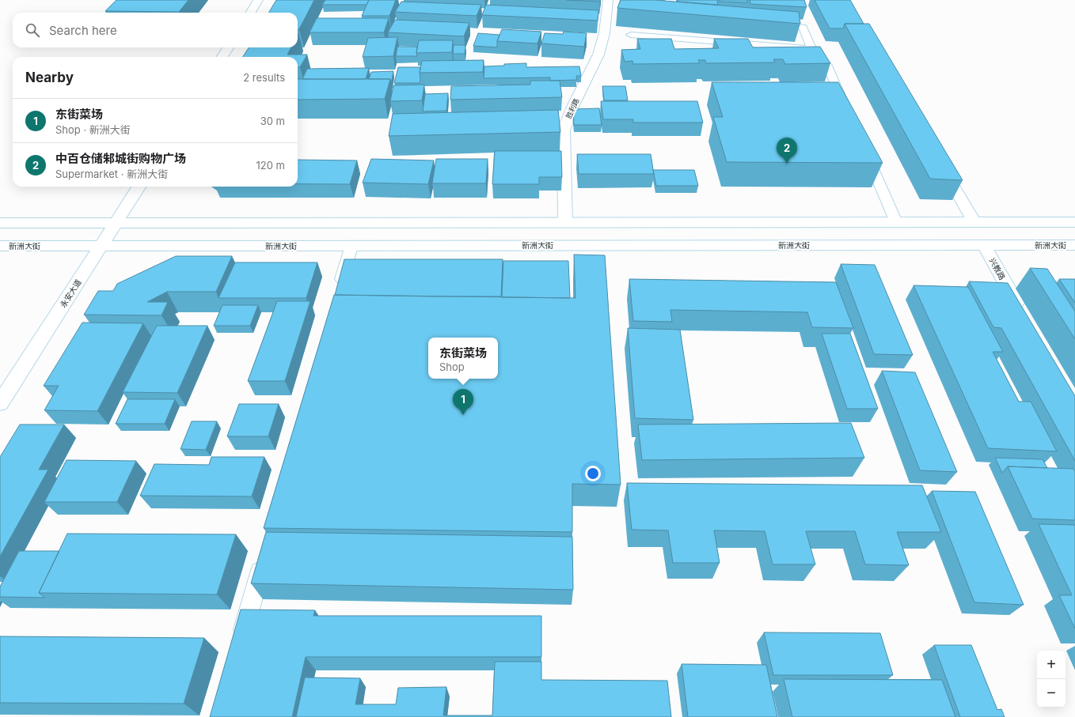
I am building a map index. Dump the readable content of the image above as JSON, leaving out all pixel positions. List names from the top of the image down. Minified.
{"streets":{"main road":["胜利路","新洲大街","兴教路","永安大道"]},"crossings":[["新洲大街","兴教路"],["新洲大街","永安大道"]],"page":{"search":"Search here","heading":["Nearby","2 results"],"list":[{"mark":"1","name":"东街菜场","note":"Shop · 新洲大街","value":"30 m"},{"mark":"2","name":"中百仓储邾城街购物广场","note":"Supermarket · 新洲大街","value":"120 m"}],"pins":["2","1"],"popup":["东街菜场","Shop"],"map_buttons":["+","−"]}}
